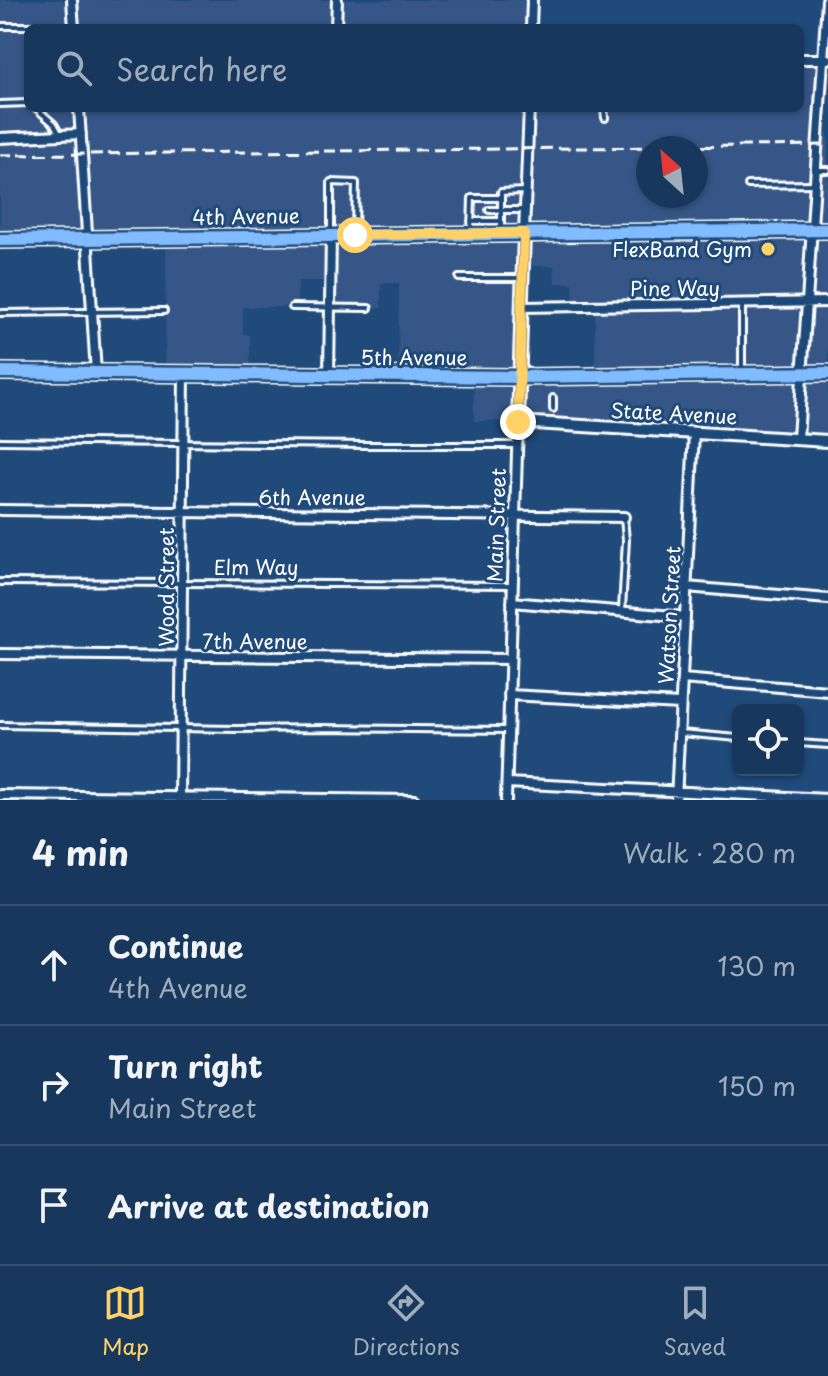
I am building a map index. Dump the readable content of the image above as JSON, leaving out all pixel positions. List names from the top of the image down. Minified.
{"streets":{"main road":["4th Avenue","5th Avenue"],"street":["Pine Way","State Avenue","6th Avenue","Main Street","Wood Street","Watson Street","7th Avenue"],"lane":["Elm Way"]},"crossings":[["4th Avenue","Main Street"],["Pine Way","Main Street"],["5th Avenue","Main Street"],["5th Avenue","Wood Street"],["State Avenue","Main Street"],["State Avenue","Watson Street"],["6th Avenue","Main Street"],["6th Avenue","Wood Street"],["Main Street","Elm Way"],["Main Street","7th Avenue"],["Elm Way","Wood Street"],["Wood Street","7th Avenue"]],"places":["FlexBand Gym"],"north":"top left","page":{"search":"Search here","heading":["4 min","Walk · 280 m"],"list":[["Continue","4th Avenue","130 m"],["Turn right","Main Street","150 m"],"Arrive at destination"],"nav":["Map","Directions","Saved"]}}
